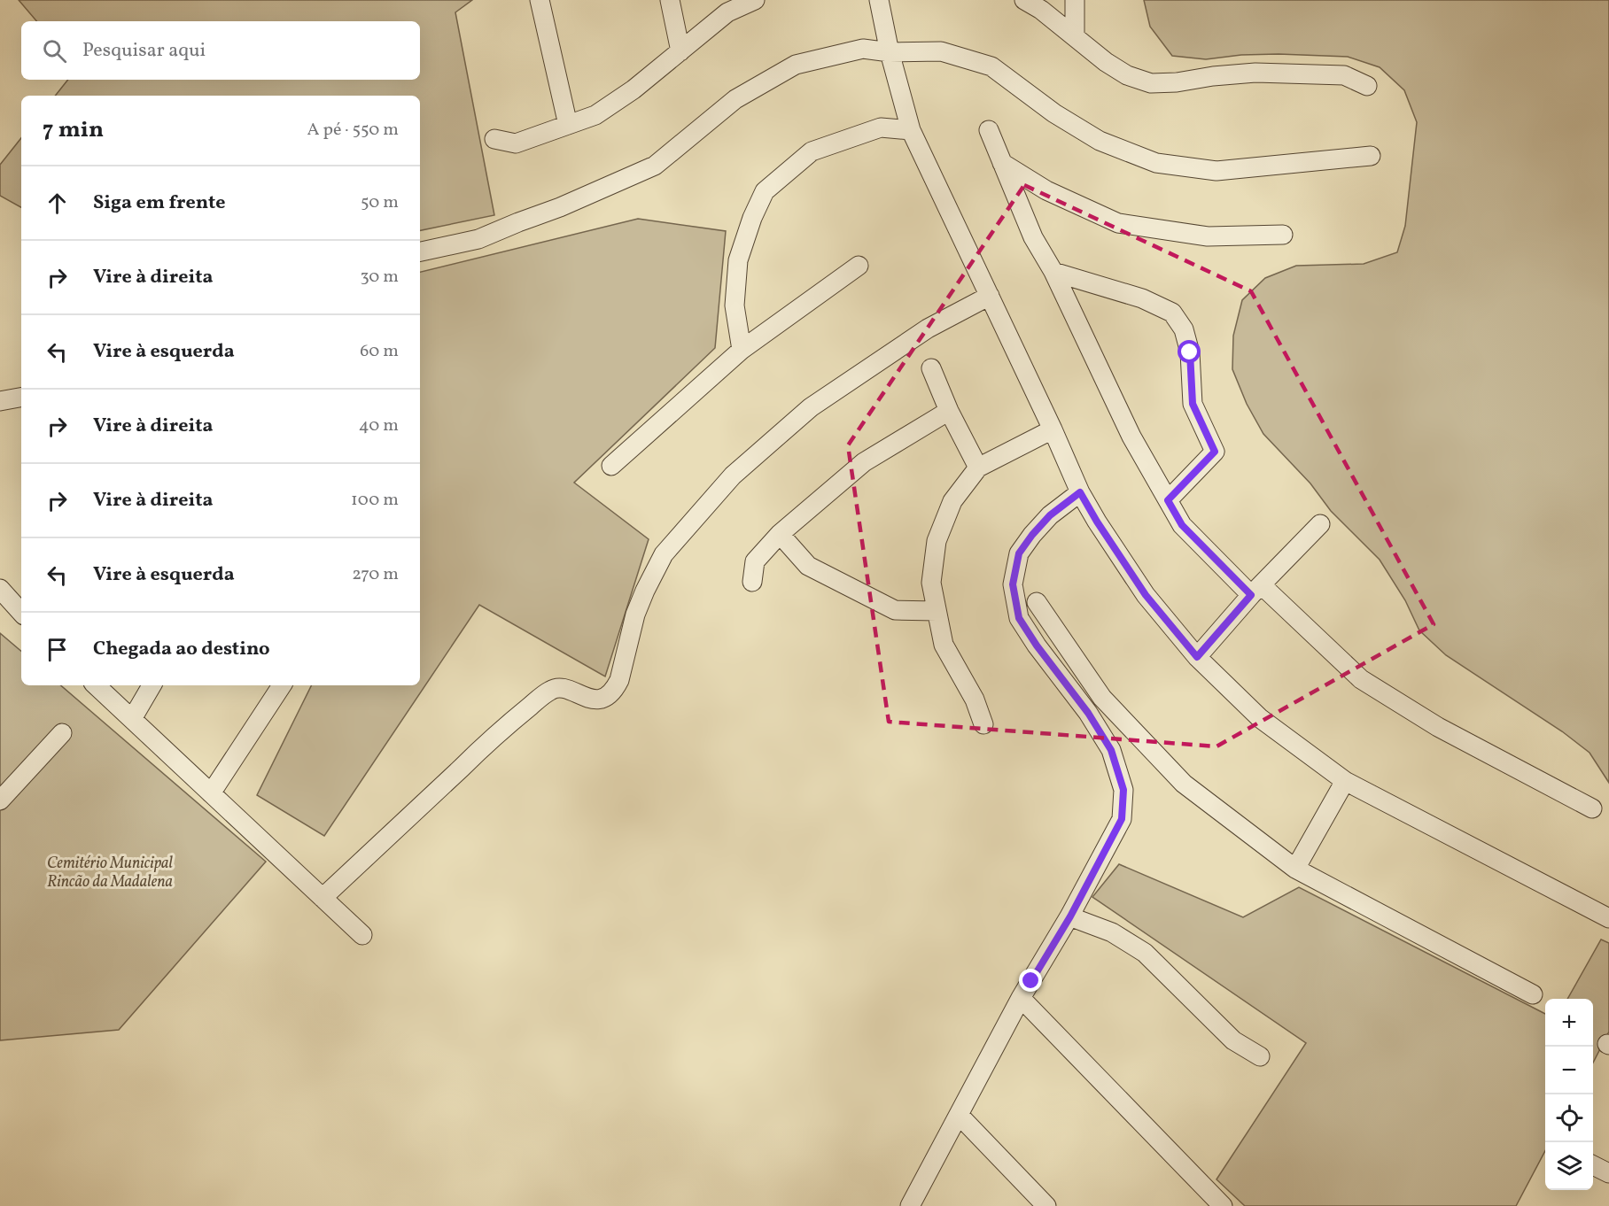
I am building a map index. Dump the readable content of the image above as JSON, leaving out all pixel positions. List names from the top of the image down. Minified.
{"parks":["Cemitério Municipal Rincão da Madalena"],"page":{"search":"Pesquisar aqui","heading":["7 min","A pé · 550 m"],"list":[["Siga em frente","50 m"],["Vire à direita","30 m"],["Vire à esquerda","60 m"],["Vire à direita","40 m"],["Vire à direita","100 m"],["Vire à esquerda","270 m"],"Chegada ao destino"],"map_buttons":["+","−"]}}
